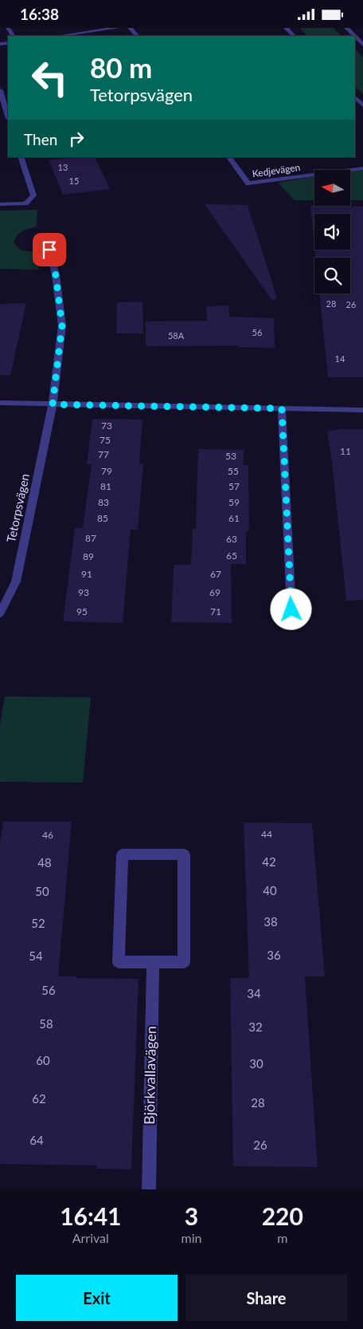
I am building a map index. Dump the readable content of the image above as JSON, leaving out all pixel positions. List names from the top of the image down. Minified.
{"streets":{"street":["Kedjevägen","Tetorpsvägen","Björkvallavägen"]},"house_numbers":["13","15","28","26","56","58A","14","73","75","11","77","53","79","55","81","57","83","59","85","61","87","63","65","89","91","67","93","69","95","71","44","46","42","48","40","50","38","52","36","54","56","34","58","32","60","30","62","28","64","26"],"north":"left","page":{"status":"16:38","turn":["80 m","Tetorpsvägen"],"then":"Then","eta":["16:41","Arrival","3","min","220","m"],"buttons":["Exit","Share"]}}
